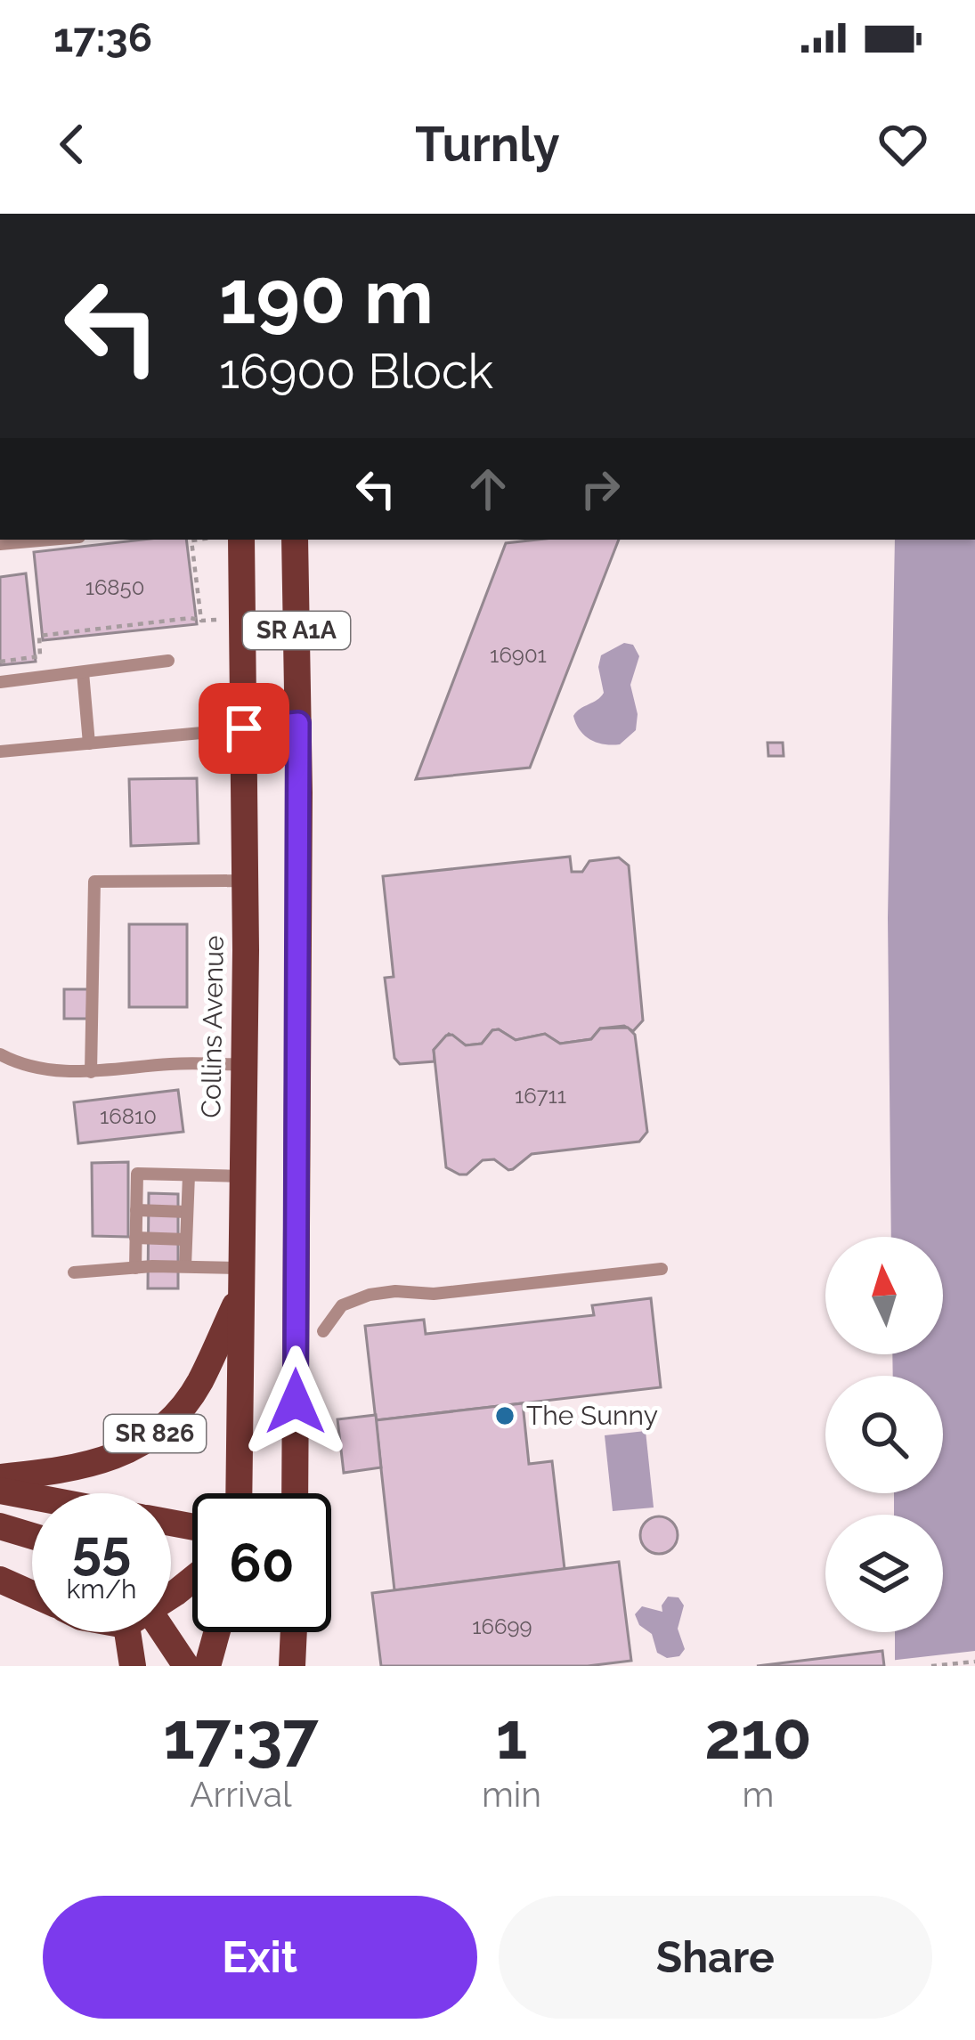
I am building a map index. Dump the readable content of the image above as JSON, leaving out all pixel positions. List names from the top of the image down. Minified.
{"streets":{"main road":["SR A1A","Collins Avenue","SR 826"]},"crossings":[["Collins Avenue","SR 826"]],"places":["The Sunny"],"house_numbers":["16850","16901","16711","16810","16699"],"north":"top","page":{"status":"17:36","header":"Turnly","turn":["190 m","16900 Block"],"speed":"55 km/h","limit":"60","eta":["17:37","Arrival","1","min","210","m"],"buttons":["Exit","Share"]}}
